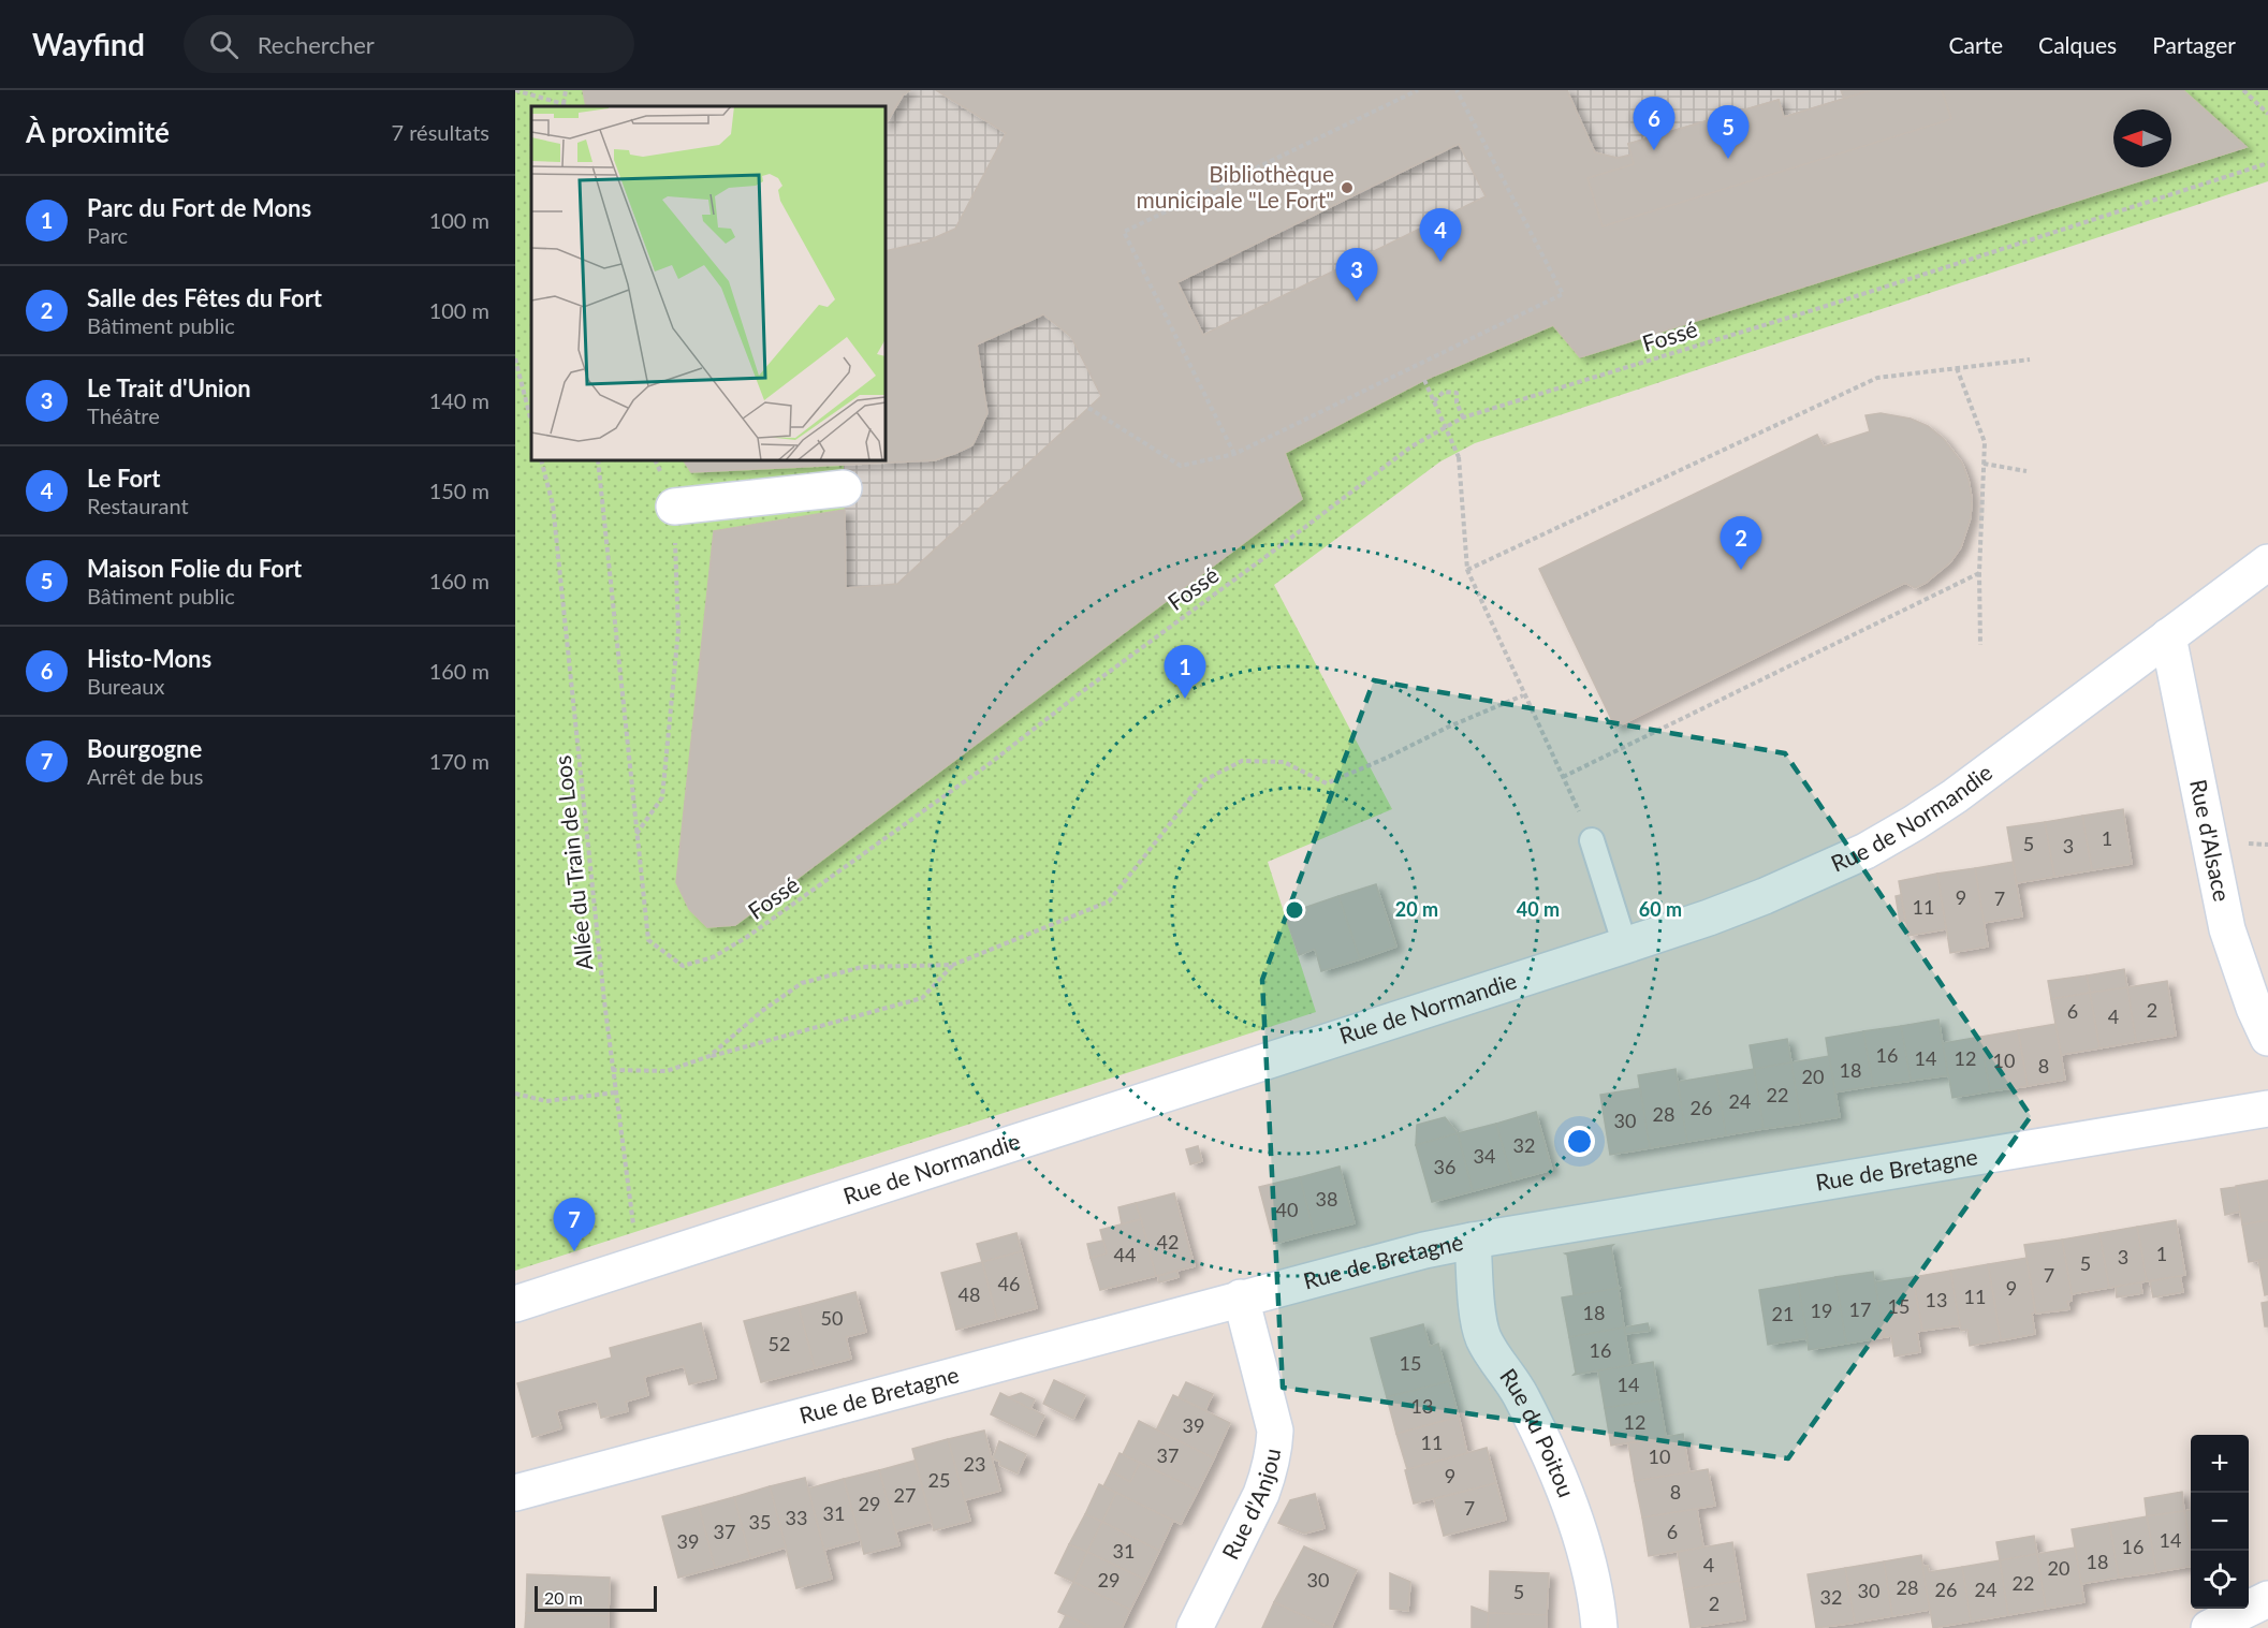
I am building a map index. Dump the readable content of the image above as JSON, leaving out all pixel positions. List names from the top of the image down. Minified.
{"streets":{"street":["Rue de Normandie","Rue d'Alsace","Rue de Bretagne","Rue du Poitou","Rue d'Anjou"],"path":["Fossé","Allée du Train de Loos"]},"crossings":[["Rue de Normandie","Rue d'Alsace"],["Rue de Normandie","Allée du Train de Loos"],["Rue de Bretagne","Rue du Poitou"],["Rue de Bretagne","Rue d'Anjou"]],"places":["Bibliothèque municipale \"Le Fort\""],"house_numbers":["1","5","3","9","7","11","2","6","4","16","14","12","10","8","18","20","22","24","26","28","30","32","34","36","38","40","42","1","44","3","5","7","46","9","48","11","13","15","17","19","18","21","50","52","16","15","14","13","12","39","11","37","10","23","9","25","8","27","29","7","31","33","35","37","6","14","39","16","31","18","4","20","29","30","22","28","26","24","30","5","32","2"],"scale_bar":"20 m","north":"left","page":{"header":"Wayfind","search":"Rechercher","nav":["Carte","Calques","Partager"],"heading":["À proximité","7 résultats"],"pins":["6","5","4","3","2","1","7"],"list":[{"mark":"1","name":"Parc du Fort de Mons","note":"Parc","value":"100 m"},{"mark":"2","name":"Salle des Fêtes du Fort","note":"Bâtiment public","value":"100 m"},{"mark":"3","name":"Le Trait d'Union","note":"Théâtre","value":"140 m"},{"mark":"4","name":"Le Fort","note":"Restaurant","value":"150 m"},{"mark":"5","name":"Maison Folie du Fort","note":"Bâtiment public","value":"160 m"},{"mark":"6","name":"Histo-Mons","note":"Bureaux","value":"160 m"},{"mark":"7","name":"Bourgogne","note":"Arrêt de bus","value":"170 m"}],"map_buttons":["+","−"],"scale":"20 m"},"rings":["20 m","40 m","60 m"]}
